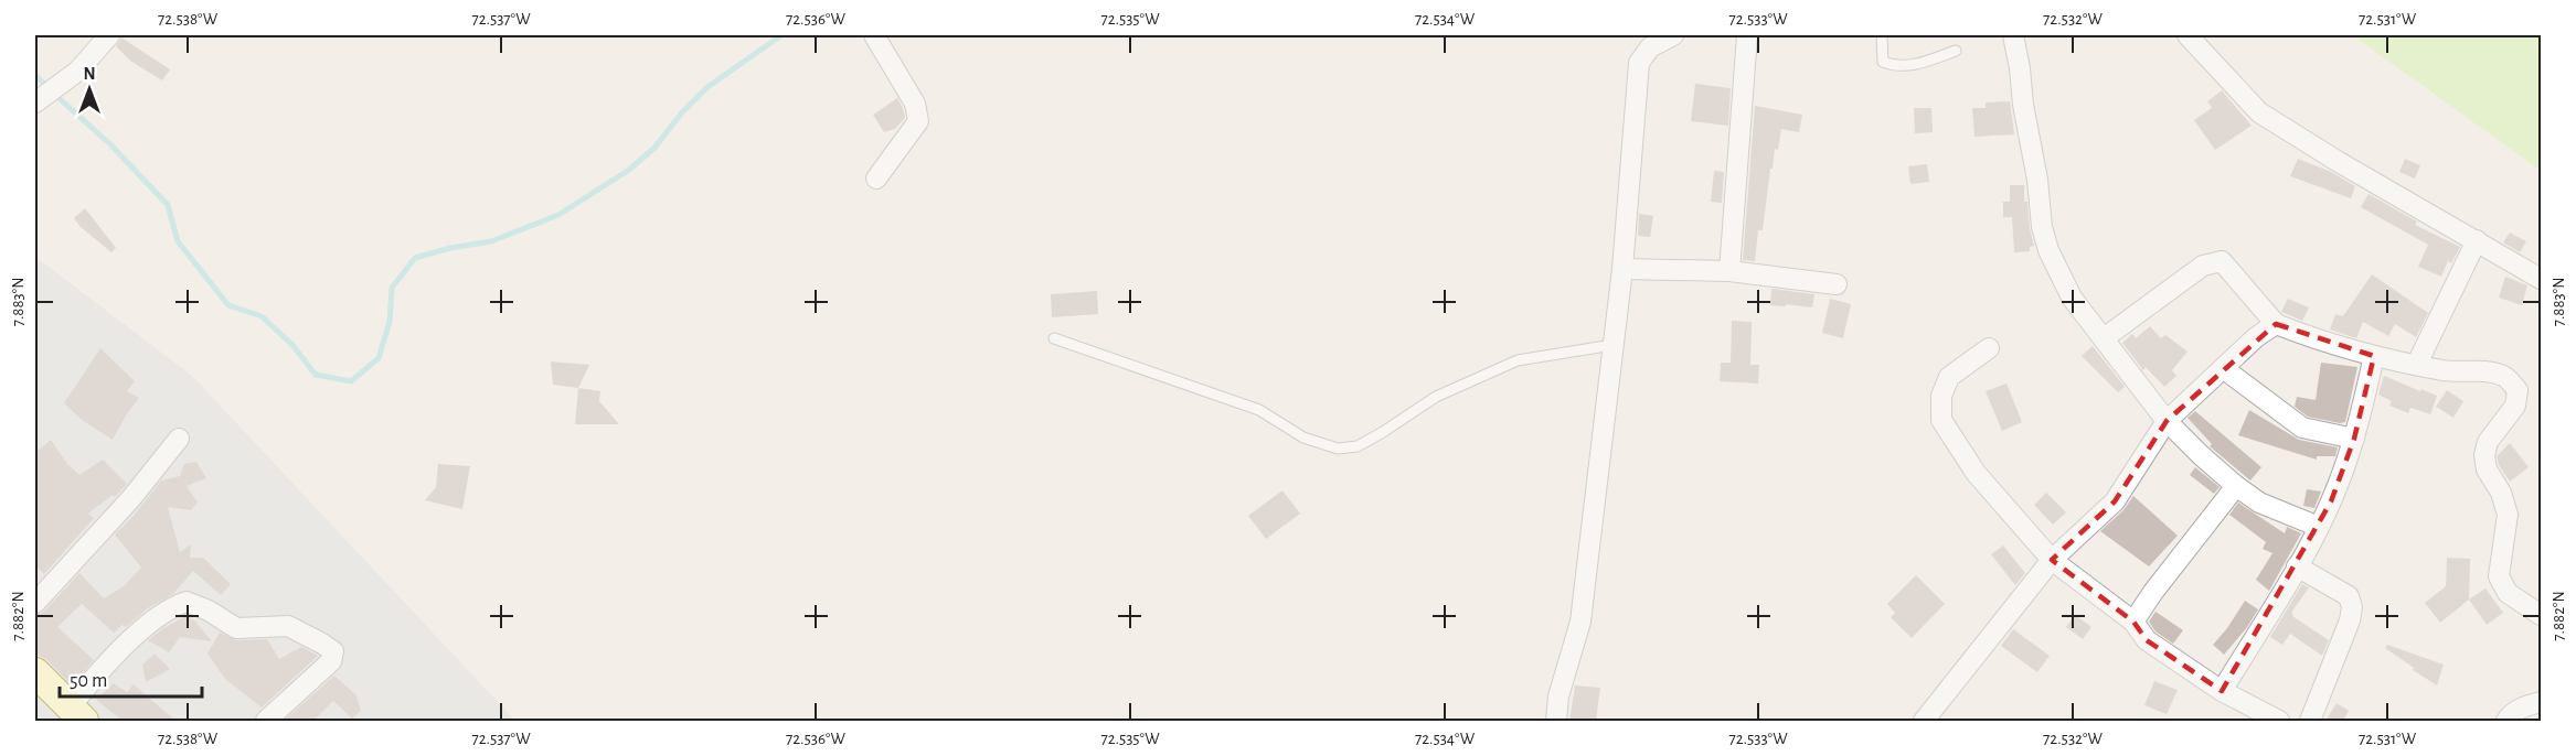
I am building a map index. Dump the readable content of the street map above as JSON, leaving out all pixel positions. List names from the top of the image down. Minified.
{"scale_bar":"50 m","north":"top","coordinates":["72.538°W","72.537°W","72.536°W","72.535°W","72.534°W","72.533°W","72.532°W","72.531°W","7.883°N","7.882°N"]}
